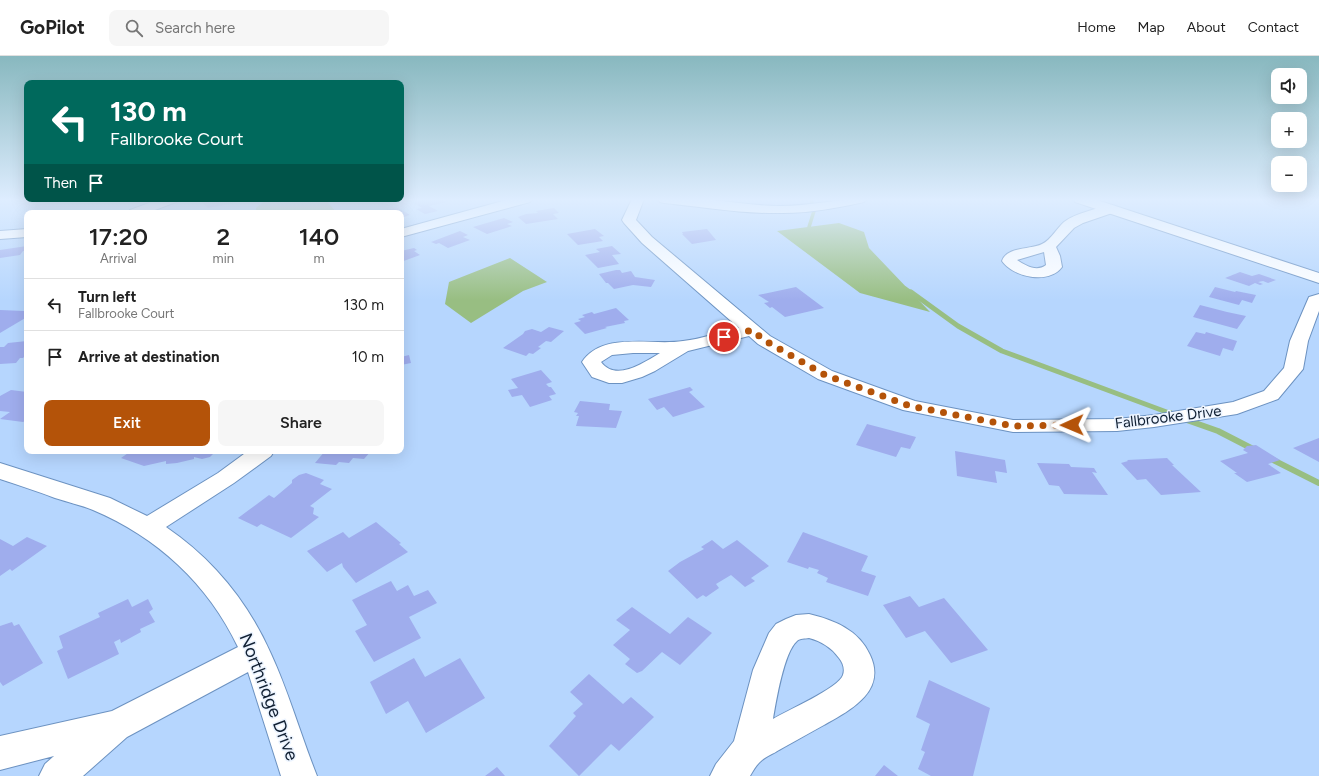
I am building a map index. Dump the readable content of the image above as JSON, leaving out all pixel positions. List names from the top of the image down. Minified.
{"streets":{"street":["Fallbrooke Drive","Northridge Drive"]},"page":{"header":"GoPilot","search":"Search here","nav":["Home","Map","About","Contact"],"map_buttons":["+","−"],"turn":["130 m","Fallbrooke Court"],"then":"Then","eta":["17:20","Arrival","2","min","140","m"],"list":[{"name":"Turn left","note":"Fallbrooke Court","value":"130 m"},{"name":"Arrive at destination","value":"10 m"}],"buttons":["Exit","Share"]}}
